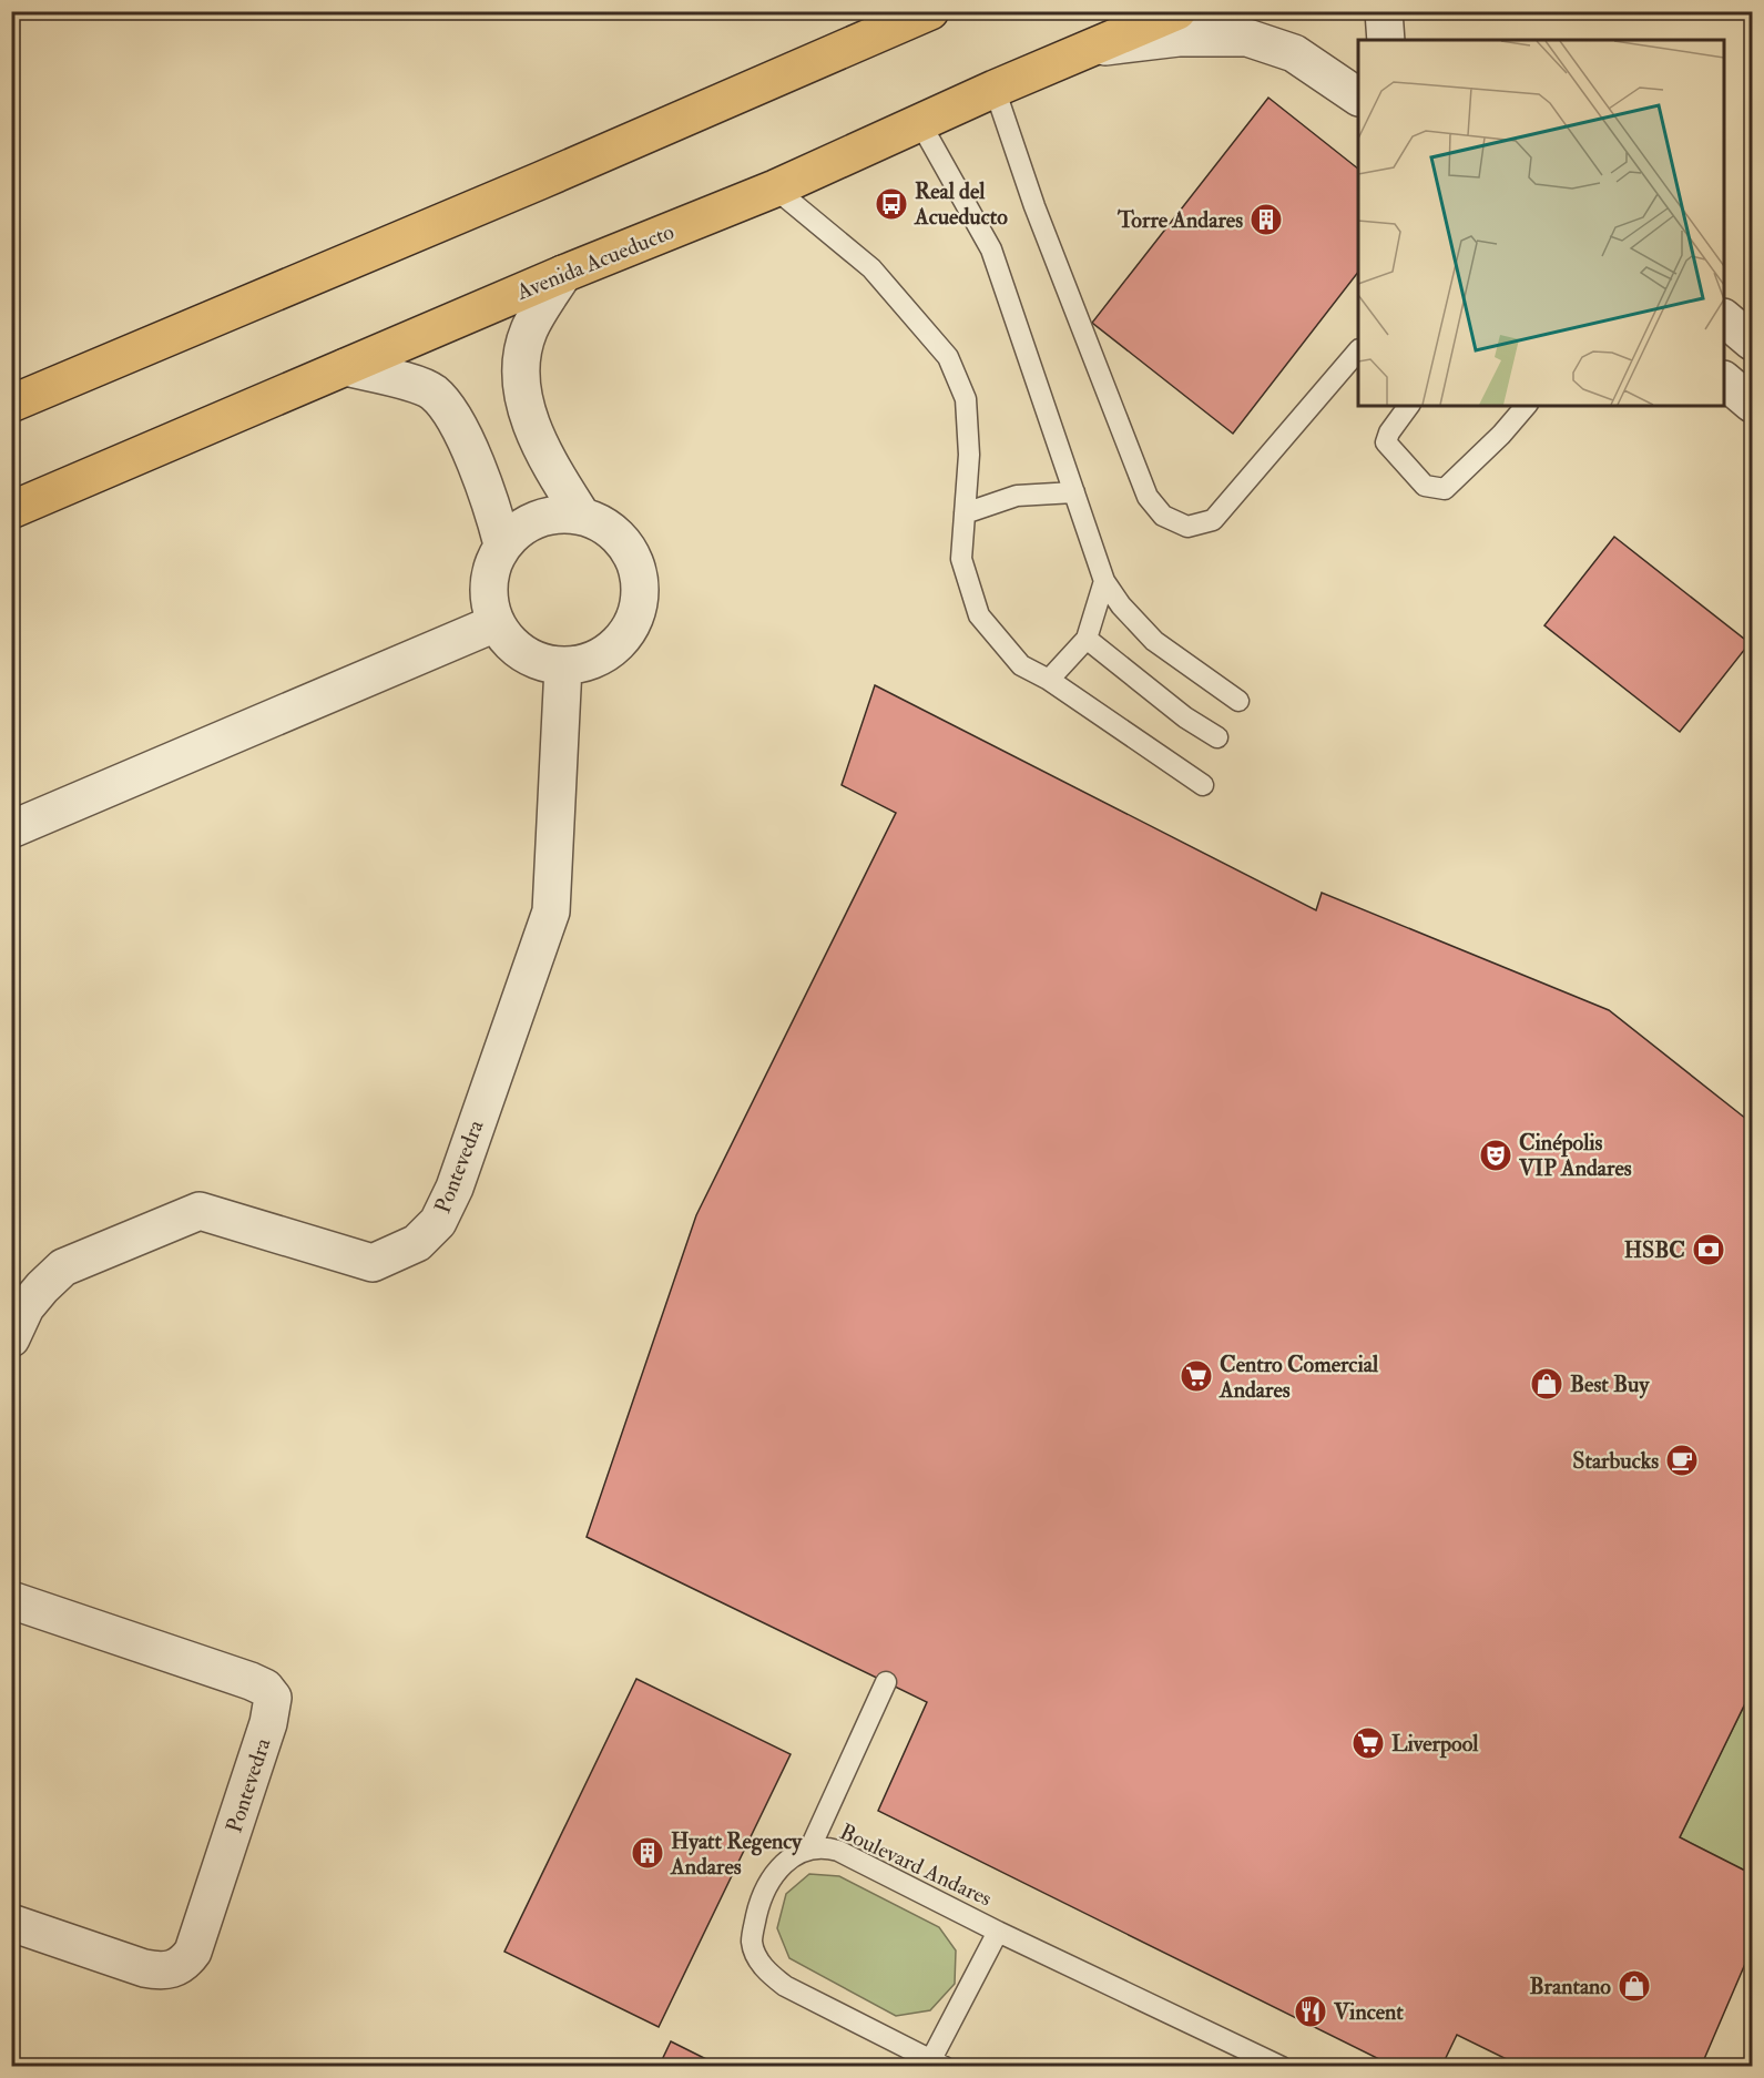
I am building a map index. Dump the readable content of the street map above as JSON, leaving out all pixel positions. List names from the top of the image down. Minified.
{"streets":{"main road":["Avenida Acueducto"],"street":["Pontevedra"],"lane":["Boulevard Andares"]},"places":{"bus stop":["Real del Acueducto"],"building":["Torre Andares","Hyatt Regency Andares"],"theatre":["Cinépolis VIP Andares"],"bank":["HSBC"],"supermarket":["Centro Comercial Andares","Liverpool"],"shop":["Best Buy","Brantano"],"cafe":["Starbucks"],"restaurant":["Vincent"]}}
